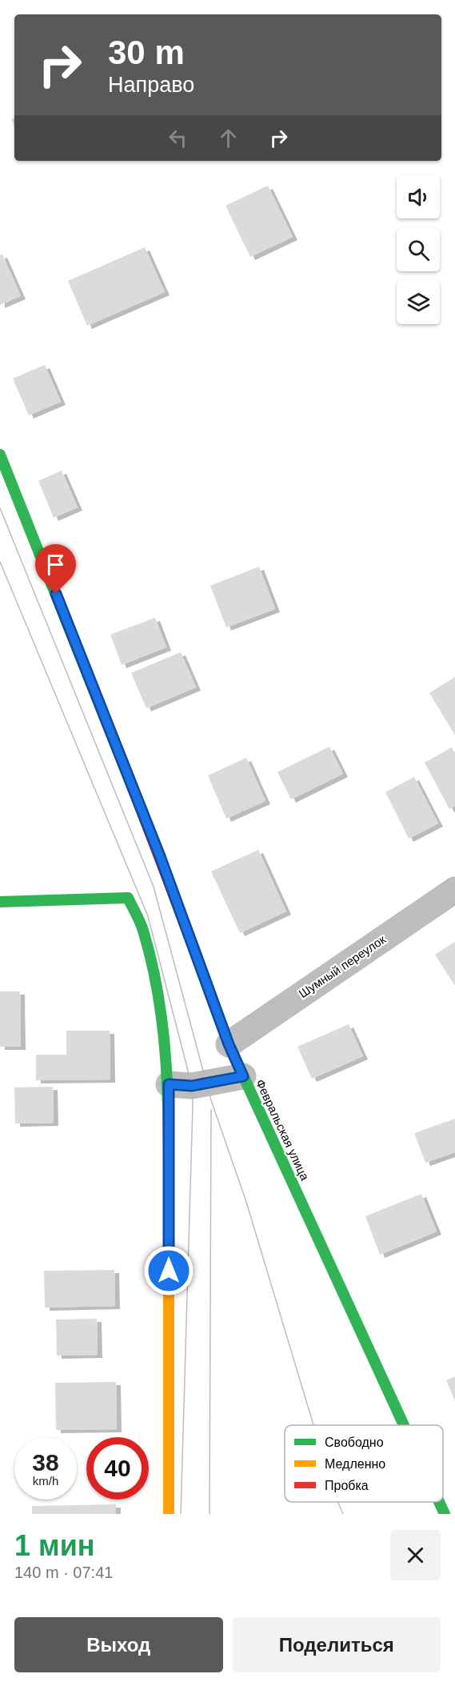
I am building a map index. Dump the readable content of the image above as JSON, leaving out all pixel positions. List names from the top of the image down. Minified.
{"streets":{"street":["Шумный переулок","Февральская улица"]},"crossings":[["Шумный переулок","Февральская улица"]],"legend":["Свободно","Медленно","Пробка"],"page":{"turn":["30 m","Направо"],"speed":"38 km/h","limit":"40","heading":["1 мин","140 m · 07:41"],"buttons":["Выход","Поделиться"]}}
